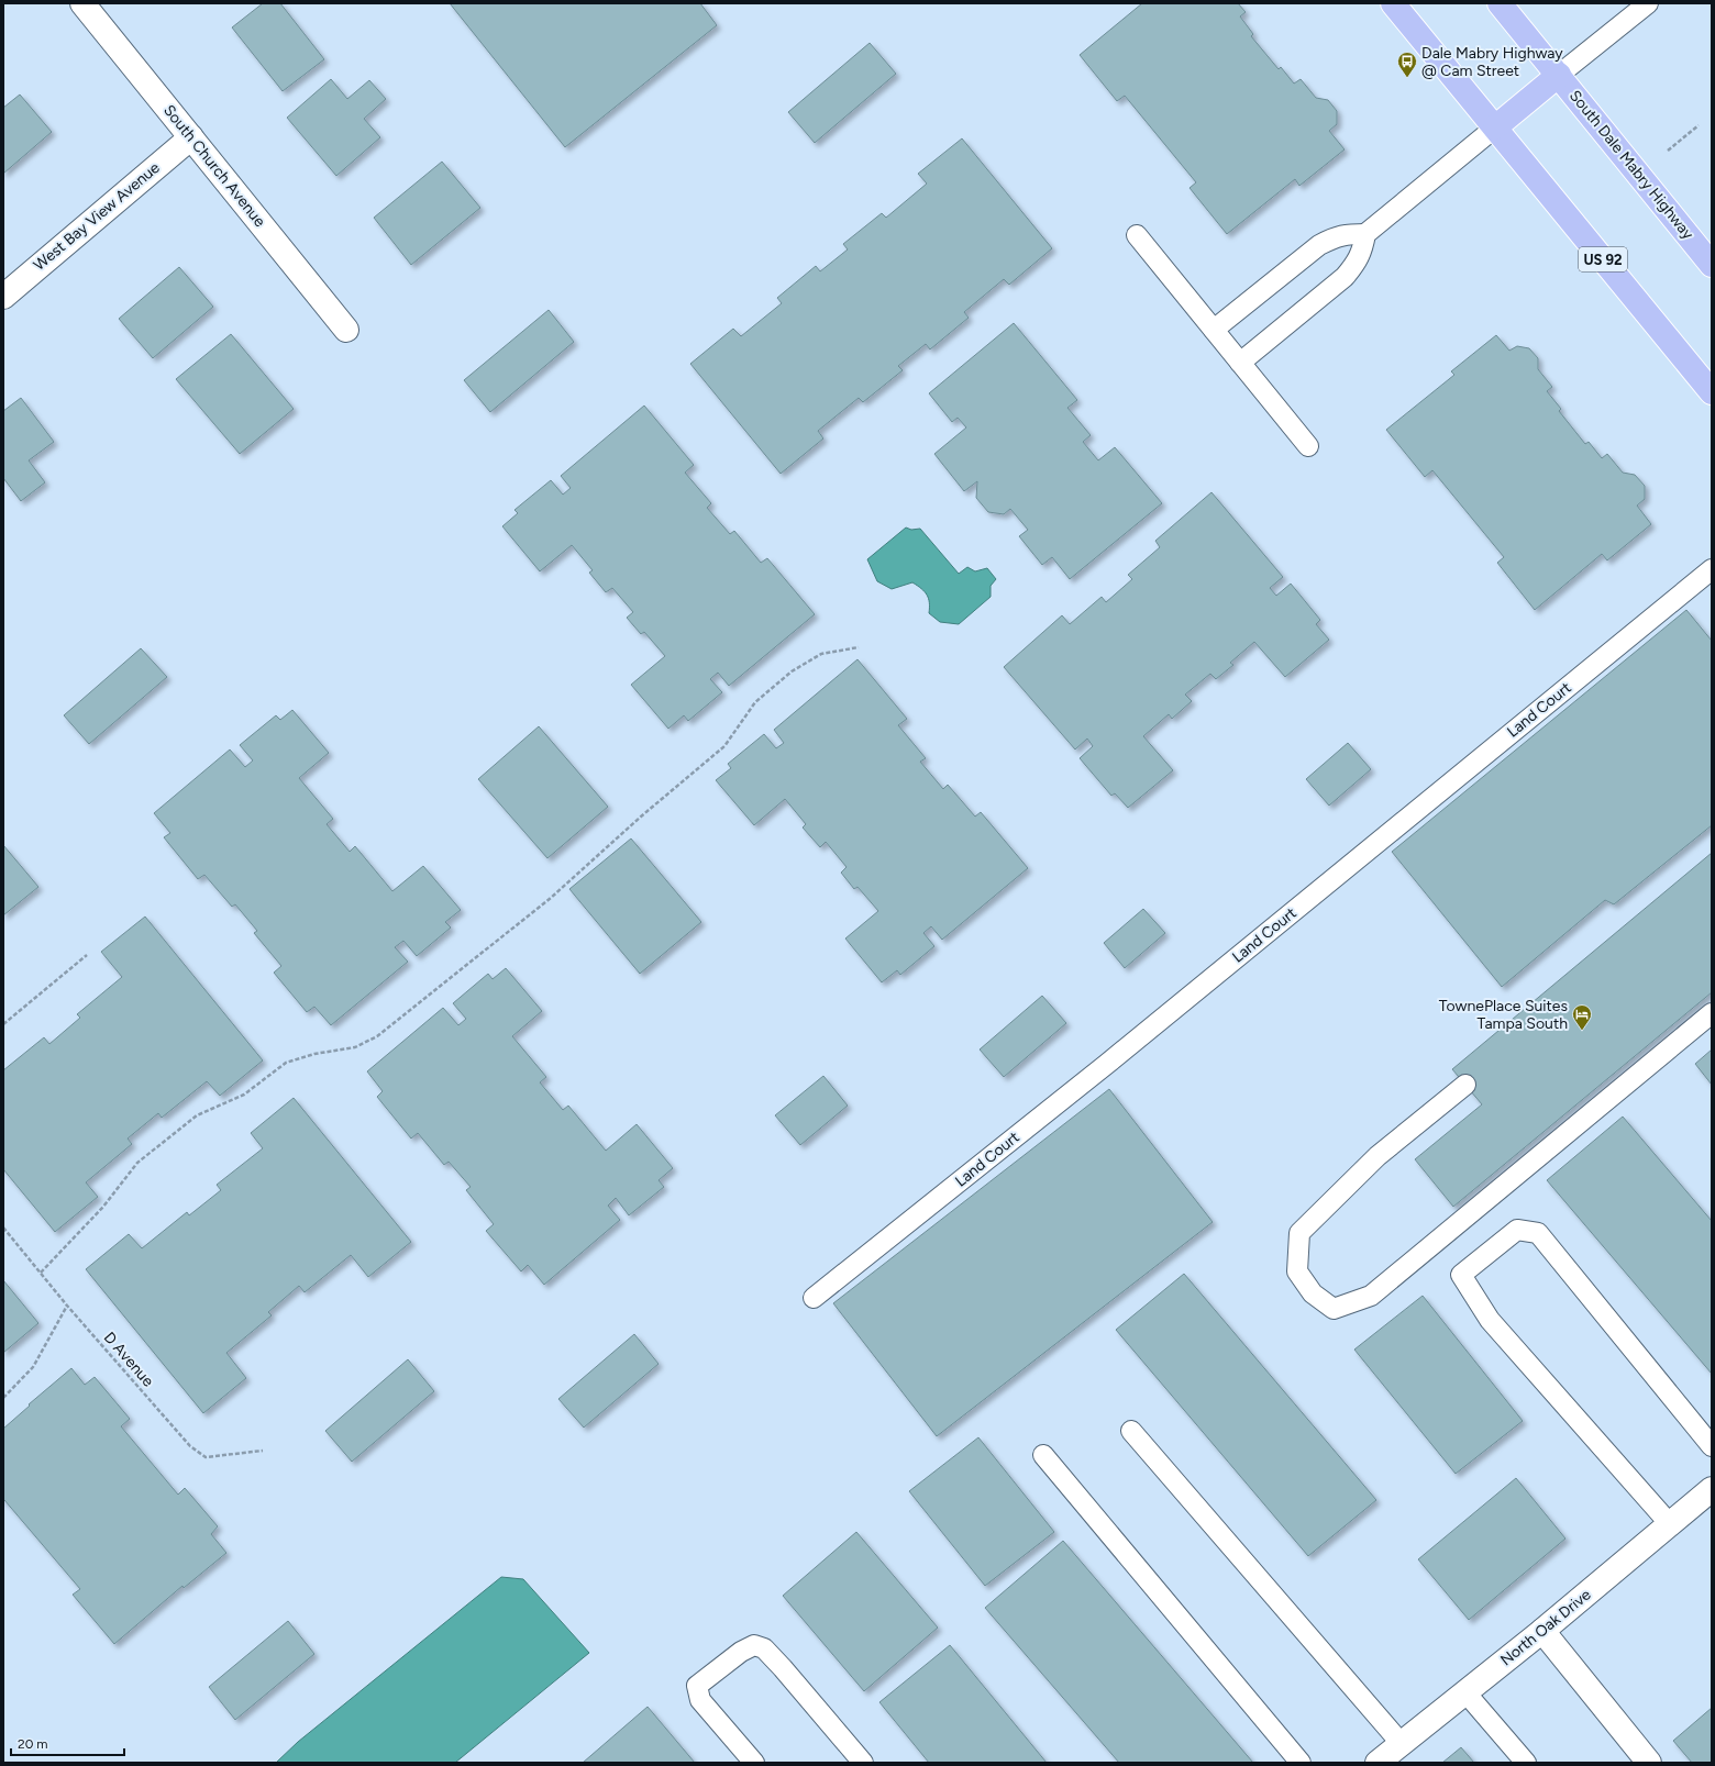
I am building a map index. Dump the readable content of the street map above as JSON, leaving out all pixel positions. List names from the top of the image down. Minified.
{"streets":{"main road":["South Dale Mabry Highway","US 92"],"street":["South Church Avenue","West Bay View Avenue","North Oak Drive"],"lane":["Land Court"],"path":["D Avenue"]},"crossings":[["South Church Avenue","West Bay View Avenue"]],"places":{"bus stop":["Dale Mabry Highway @ Cam Street"],"hotel":["TownePlace Suites Tampa South"]},"scale_bar":"20 m"}
